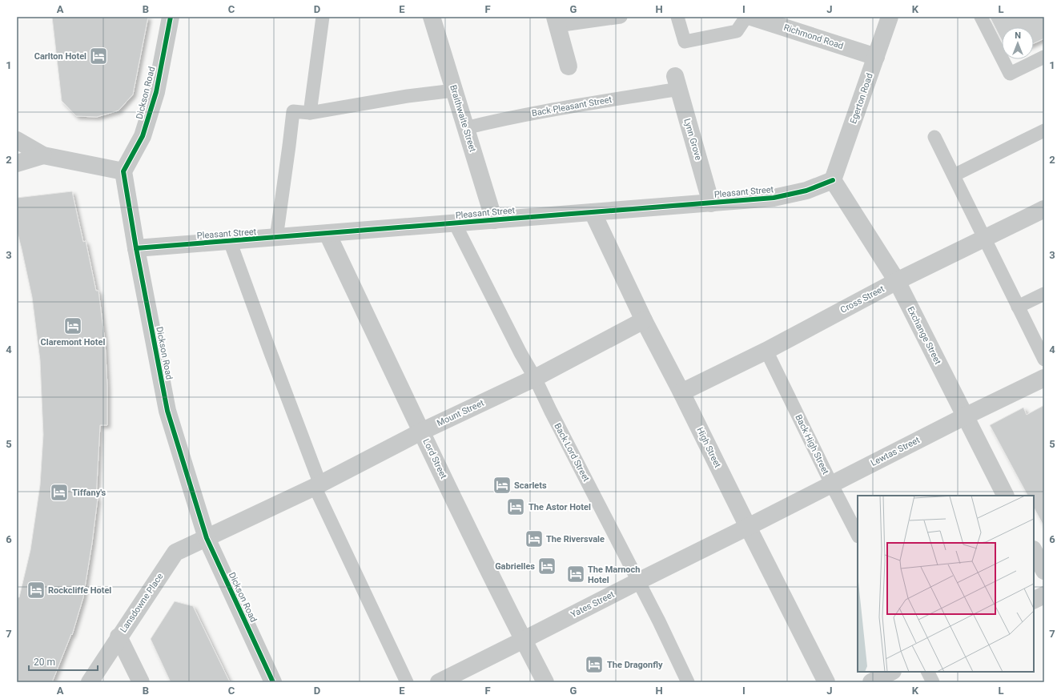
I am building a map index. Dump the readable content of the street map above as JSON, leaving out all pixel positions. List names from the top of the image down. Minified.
{"streets":{"street":["Richmond Road","Dickson Road","Egerton Road","Braithwaite Street","Lynn Grove","Pleasant Street","Cross Street","Exchange Street","Mount Street","High Street","Lewtas Street","Lord Street","Lansdowne Place","Yates Street"],"lane":["Back Pleasant Street","Back High Street","Back Lord Street"]},"crossings":[["Richmond Road","Egerton Road"],["Dickson Road","Pleasant Street"],["Dickson Road","Mount Street"],["Dickson Road","Lansdowne Place"],["Egerton Road","Pleasant Street"],["Egerton Road","Exchange Street"],["Back Pleasant Street","Braithwaite Street"],["Back Pleasant Street","Lynn Grove"],["Braithwaite Street","Pleasant Street"],["Lynn Grove","Pleasant Street"],["Pleasant Street","Exchange Street"],["Pleasant Street","High Street"],["Pleasant Street","Back Lord Street"],["Pleasant Street","Lord Street"],["Cross Street","Exchange Street"],["Cross Street","Back High Street"],["Cross Street","High Street"],["Exchange Street","Lewtas Street"],["Mount Street","High Street"],["Mount Street","Back Lord Street"],["Mount Street","Lord Street"],["Mount Street","Lansdowne Place"],["Back High Street","Lewtas Street"],["High Street","Lewtas Street"],["High Street","Yates Street"],["Lewtas Street","Yates Street"],["Back Lord Street","Yates Street"],["Lord Street","Yates Street"]],"places":{"hotel":["Carlton Hotel","Claremont Hotel","Scarlets","Tiffany's","The Astor Hotel","The Riversvale","Gabrielles","The Marnoch Hotel","Rockcliffe Hotel","The Dragonfly"]},"scale_bar":"20 m","north":"top","grid":{"columns":["A","B","C","D","E","F","G","H","I","J","K","L"],"rows":["1","2","3","4","5","6","7"]}}
